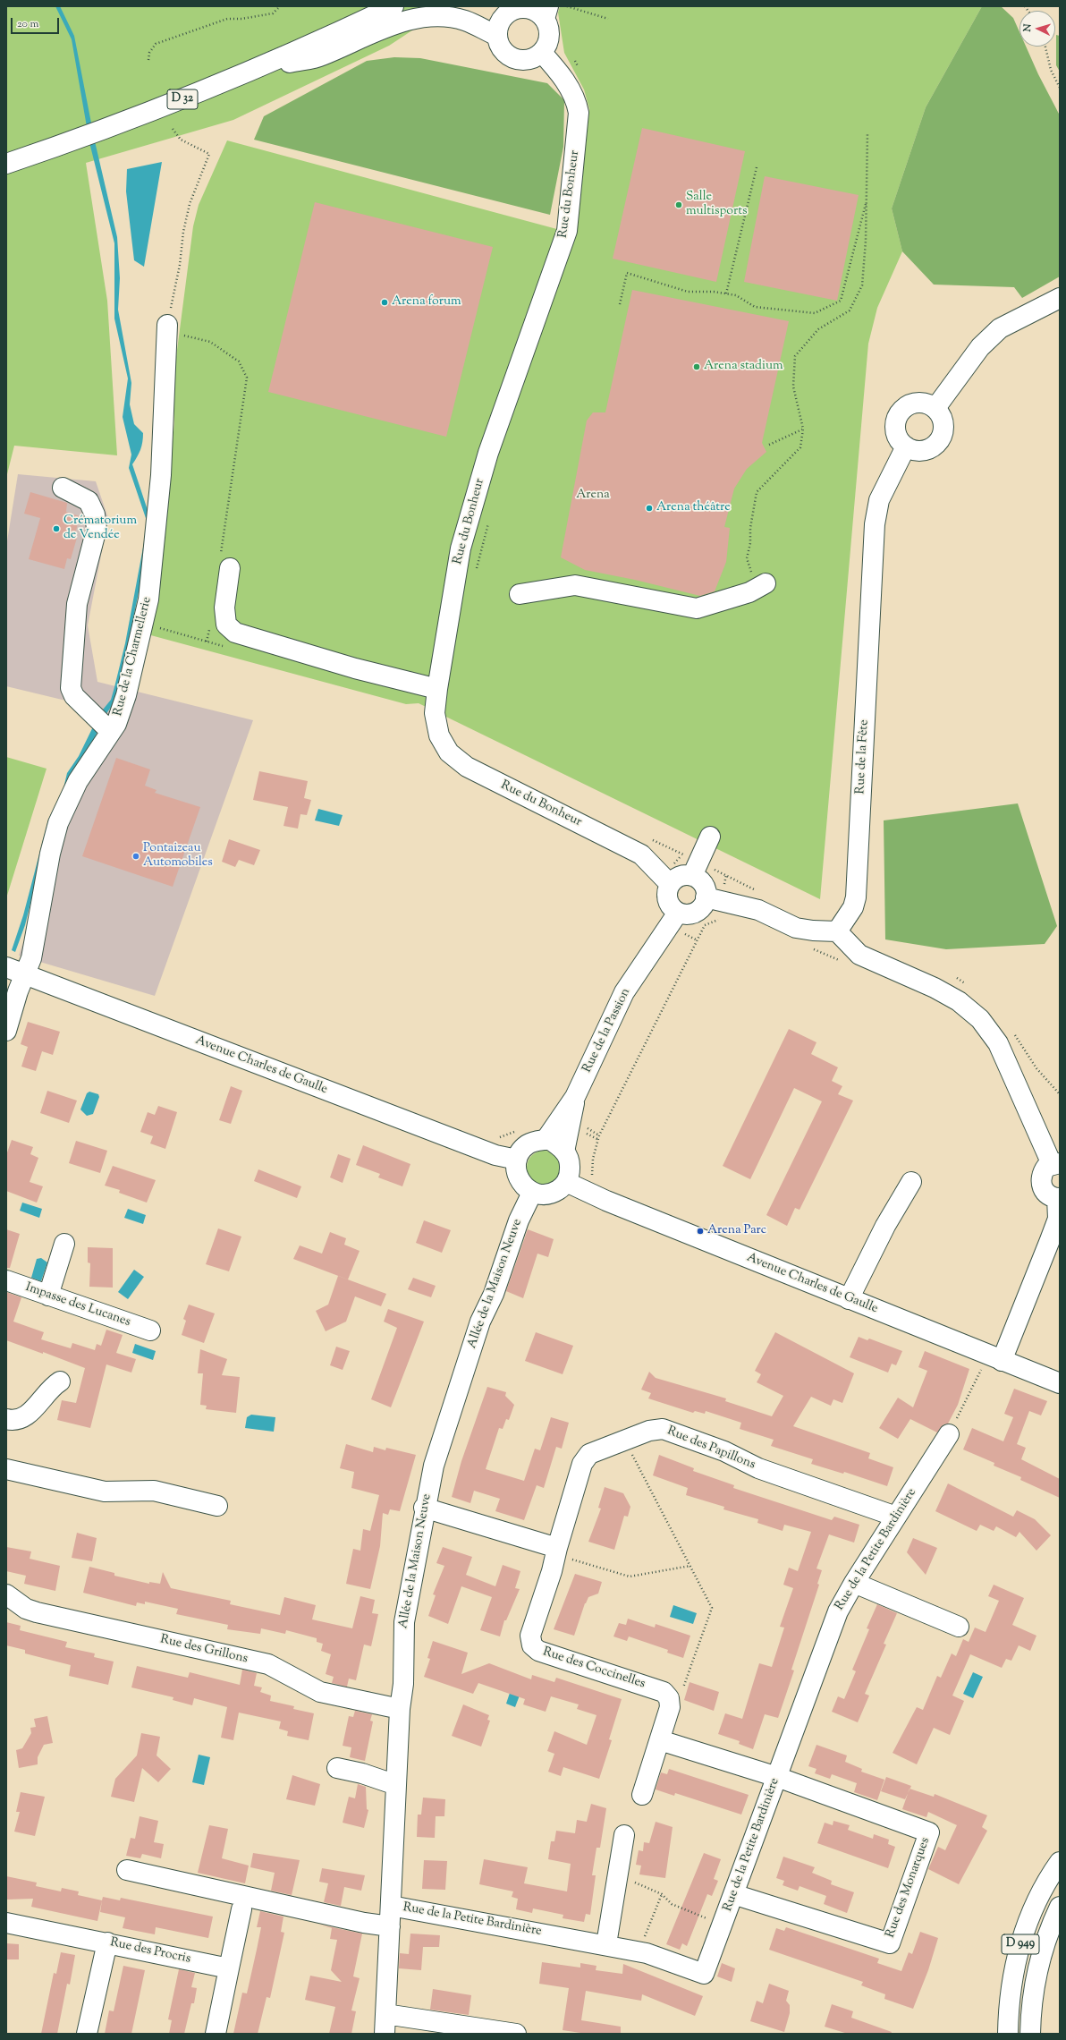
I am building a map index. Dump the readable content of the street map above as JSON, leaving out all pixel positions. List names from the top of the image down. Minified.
{"streets":{"street":["D 32","Rue du Bonheur","Rue de la Charmellerie","Rue de la Fête","Rue de la Passion","Avenue Charles de Gaulle","Allée de la Maison Neuve","Impasse des Lucanes","Rue des Papillons","Rue de la Petite Bardinière","Rue des Grillons","Rue des Coccinelles","Rue des Monarques","D 949","Rue des Procris"]},"crossings":[["Rue du Bonheur","Rue de la Passion"],["Rue de la Charmellerie","Avenue Charles de Gaulle"],["Avenue Charles de Gaulle","Allée de la Maison Neuve"],["Allée de la Maison Neuve","Rue de la Petite Bardinière"],["Allée de la Maison Neuve","Rue des Grillons"],["Rue des Papillons","Rue de la Petite Bardinière"],["Rue des Papillons","Rue des Coccinelles"],["Rue de la Petite Bardinière","Rue des Monarques"]],"parks":["Arena"],"places":["Salle multisports","Arena forum","Arena stadium","Arena théâtre","Crématorium de Vendée","Pontaizeau Automobiles","Arena Parc"],"scale_bar":"20 m","north":"left"}
